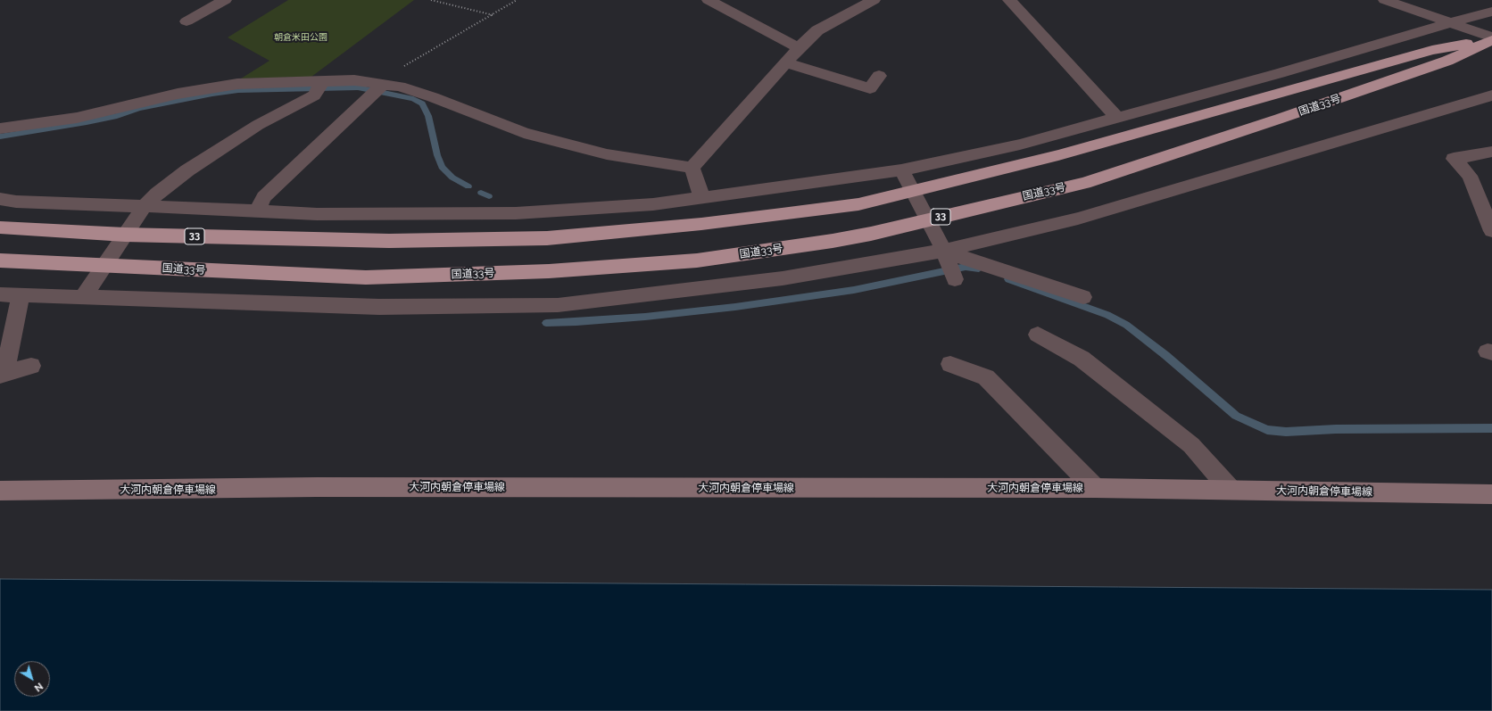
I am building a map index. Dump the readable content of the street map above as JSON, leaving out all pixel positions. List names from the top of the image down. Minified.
{"streets":{"highway":["国道33号","33"],"main road":["大河内朝倉停車場線"]},"parks":["朝倉米田公園"],"north":"bottom right"}
